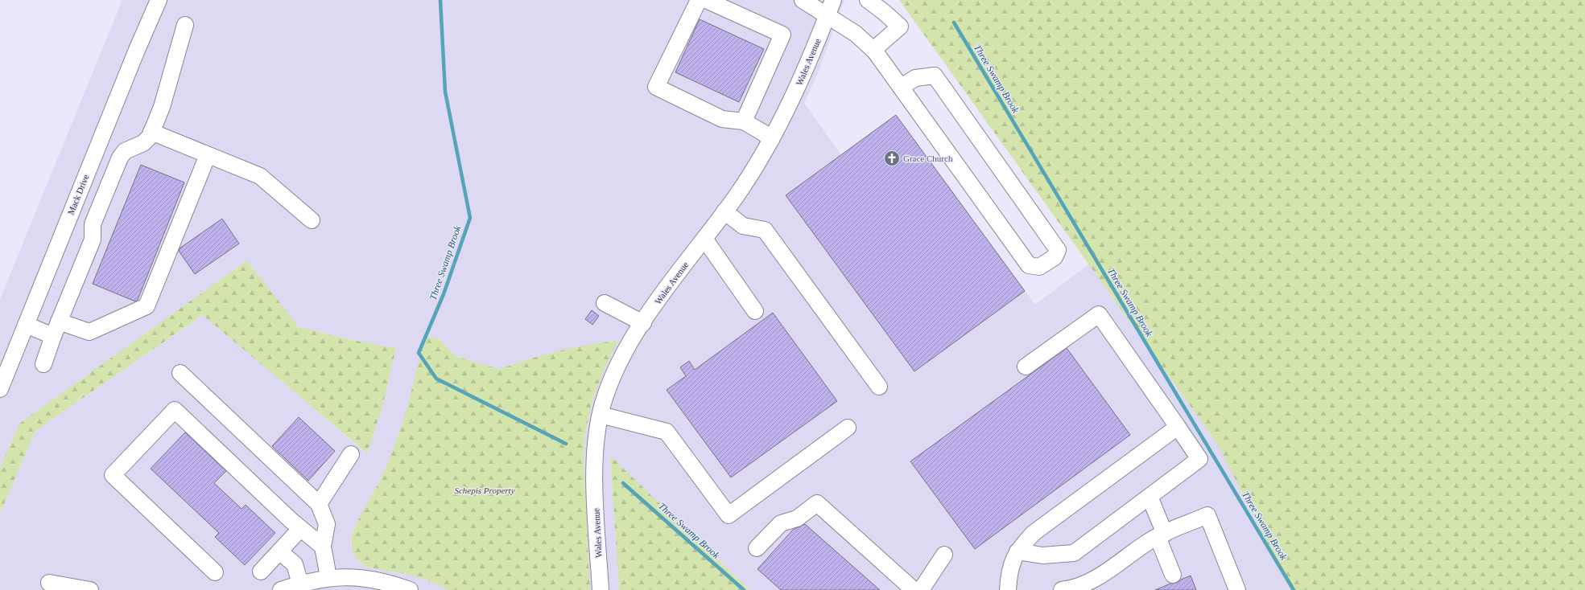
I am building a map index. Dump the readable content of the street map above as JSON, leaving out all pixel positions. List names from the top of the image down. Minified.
{"streets":{"street":["Wales Avenue","Mack Drive"]},"water":["Three Swamp Brook"],"parks":["Schepis Property"],"places":{"church":["Grace Church"]}}
